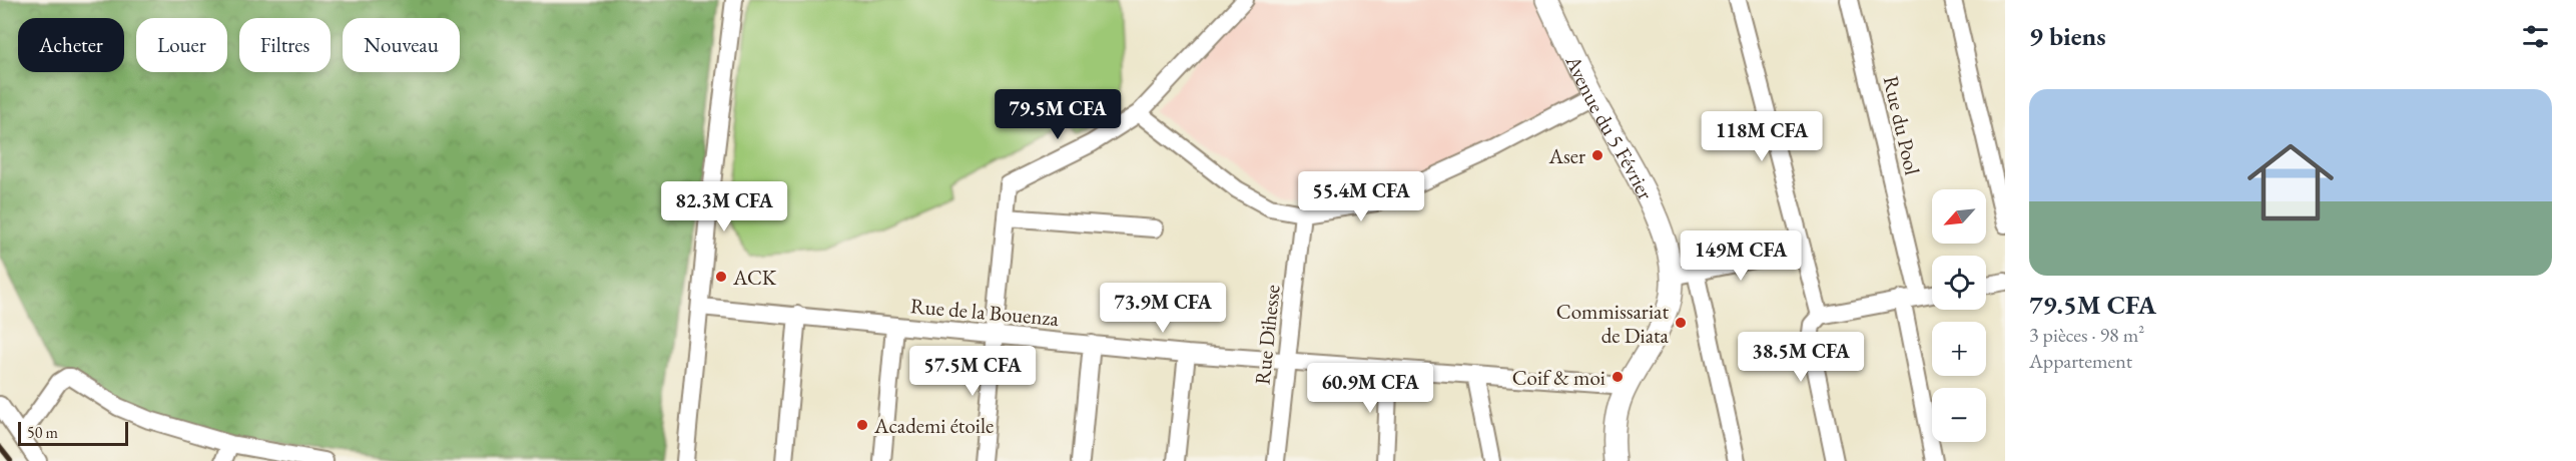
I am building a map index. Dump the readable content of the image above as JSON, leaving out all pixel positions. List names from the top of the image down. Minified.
{"streets":{"street":["Rue du Pool","Avenue du 5 Février","Rue de la Bouenza","Rue Dihesse"]},"crossings":[["Avenue du 5 Février","Rue de la Bouenza"],["Rue de la Bouenza","Rue Dihesse"]],"places":["Aser","ACK","Commissariat de Diata","Coif & moi","Academi étoile"],"scale_bar":"50 m","north":"bottom left","page":{"heading":"9 biens","chip":["Acheter","Louer","Filtres","Nouveau"],"list":[{"name":"79.5M CFA","note":"3 pièces · 98 m² · Appartement"}],"price":["79.5M CFA","118M CFA","55.4M CFA","82.3M CFA","149M CFA","73.9M CFA","38.5M CFA","57.5M CFA","60.9M CFA"],"map_buttons":["+","−"],"scale":"50 m"}}
